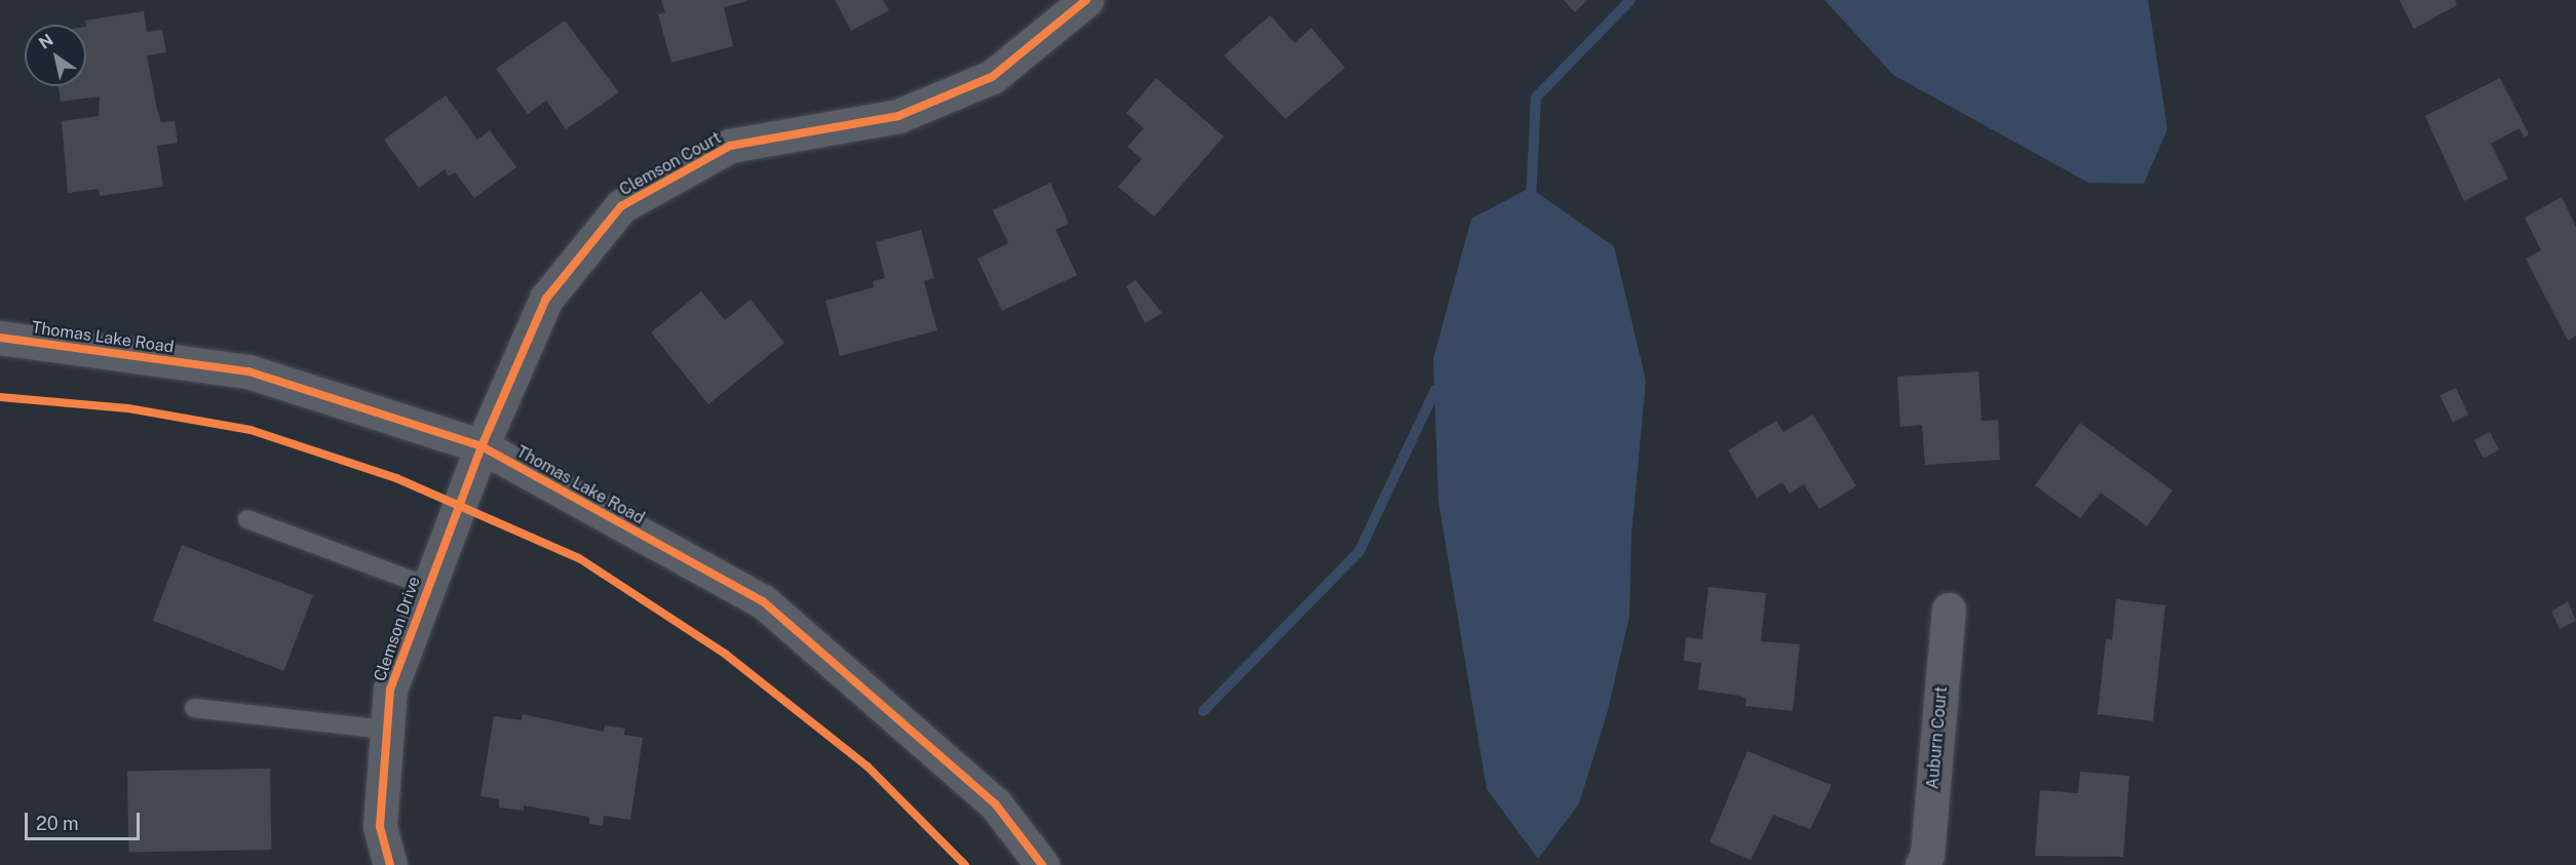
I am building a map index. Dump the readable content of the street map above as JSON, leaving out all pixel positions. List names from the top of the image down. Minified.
{"streets":{"street":["Clemson Court","Thomas Lake Road","Clemson Drive","Auburn Court"]},"crossings":[["Clemson Court","Thomas Lake Road"],["Clemson Court","Clemson Drive"],["Thomas Lake Road","Clemson Drive"]],"scale_bar":"20 m","north":"top left"}
